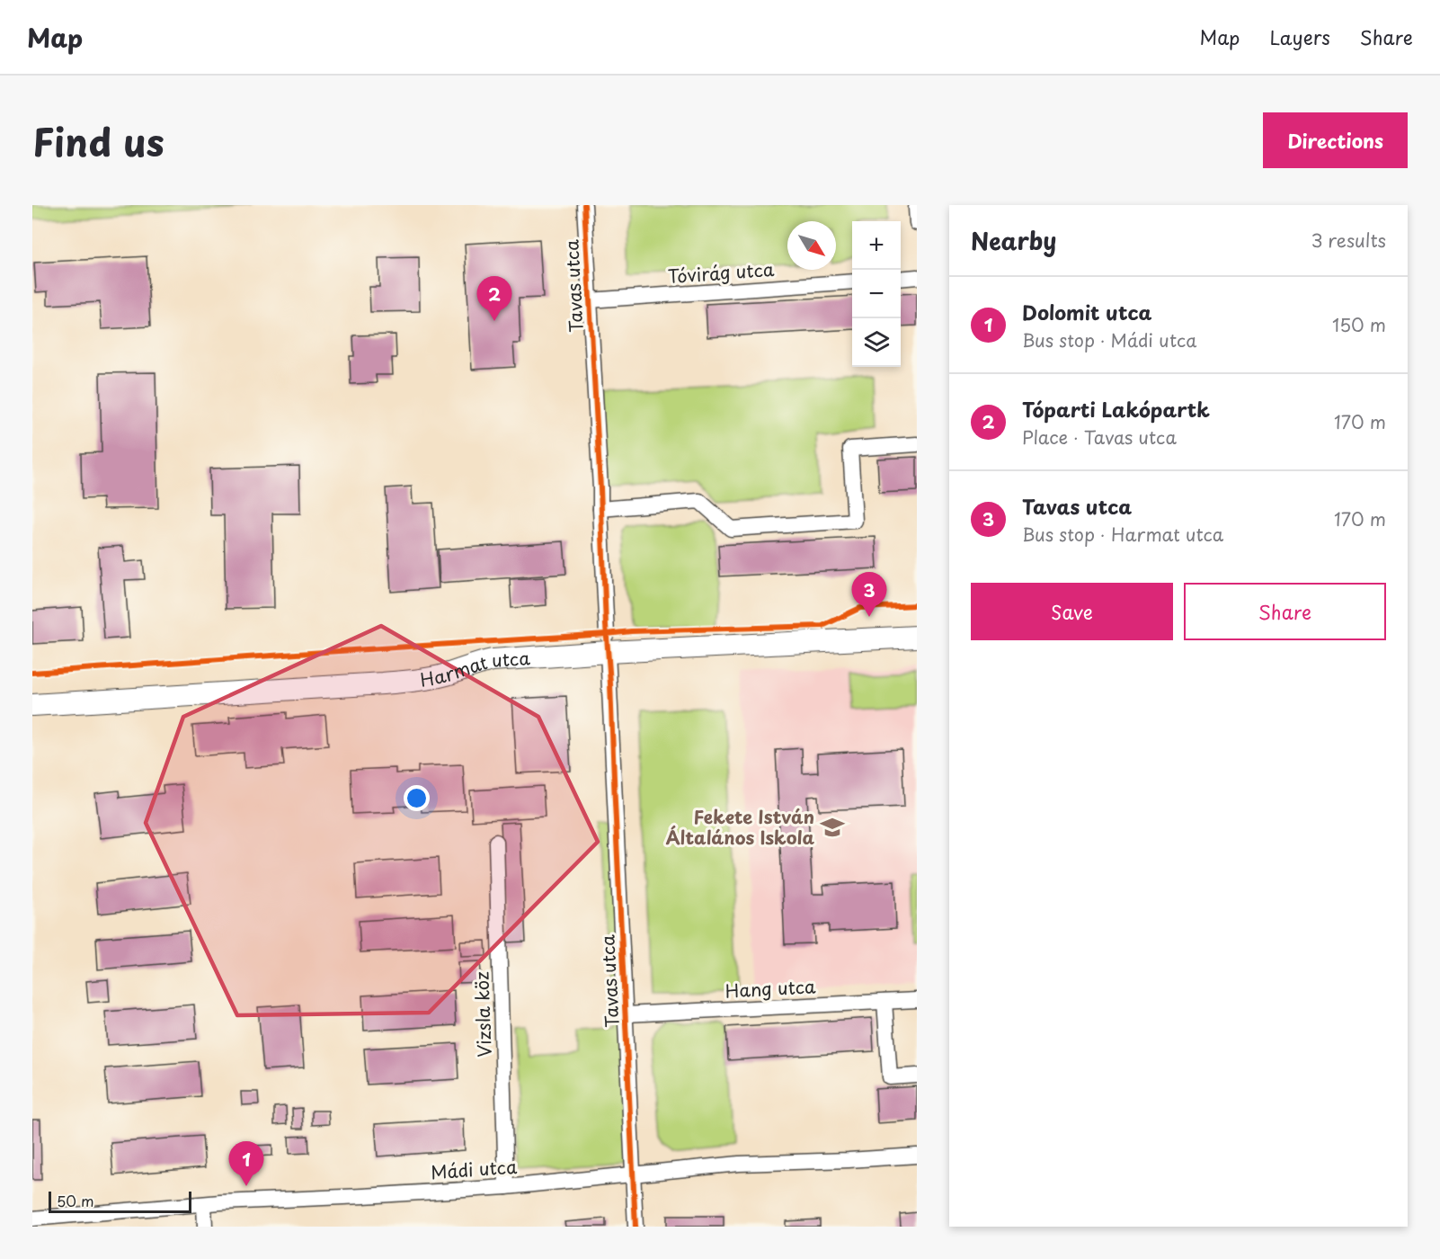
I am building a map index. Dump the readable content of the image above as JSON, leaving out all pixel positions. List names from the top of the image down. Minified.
{"streets":{"street":["Tóvirág utca","Tavas utca","Harmat utca","Hang utca","Vizsla köz","Mádi utca"]},"crossings":[["Tóvirág utca","Tavas utca"],["Tavas utca","Harmat utca"],["Tavas utca","Hang utca"],["Tavas utca","Mádi utca"],["Vizsla köz","Mádi utca"]],"places":{"school or university":["Fekete István Általános Iskola"]},"scale_bar":"50 m","north":"bottom right","page":{"header":"Map","nav":["Map","Layers","Share"],"title":"Find us","buttons":["Directions",["Save","Share"]],"heading":["Nearby","3 results"],"map_buttons":["+","−"],"list":[{"mark":"1","name":"Dolomit utca","note":"Bus stop · Mádi utca","value":"150 m"},{"mark":"2","name":"Tóparti Lakópartk","note":"Place · Tavas utca","value":"170 m"},{"mark":"3","name":"Tavas utca","note":"Bus stop · Harmat utca","value":"170 m"}],"pins":["2","3","1"],"scale":"50 m"}}
